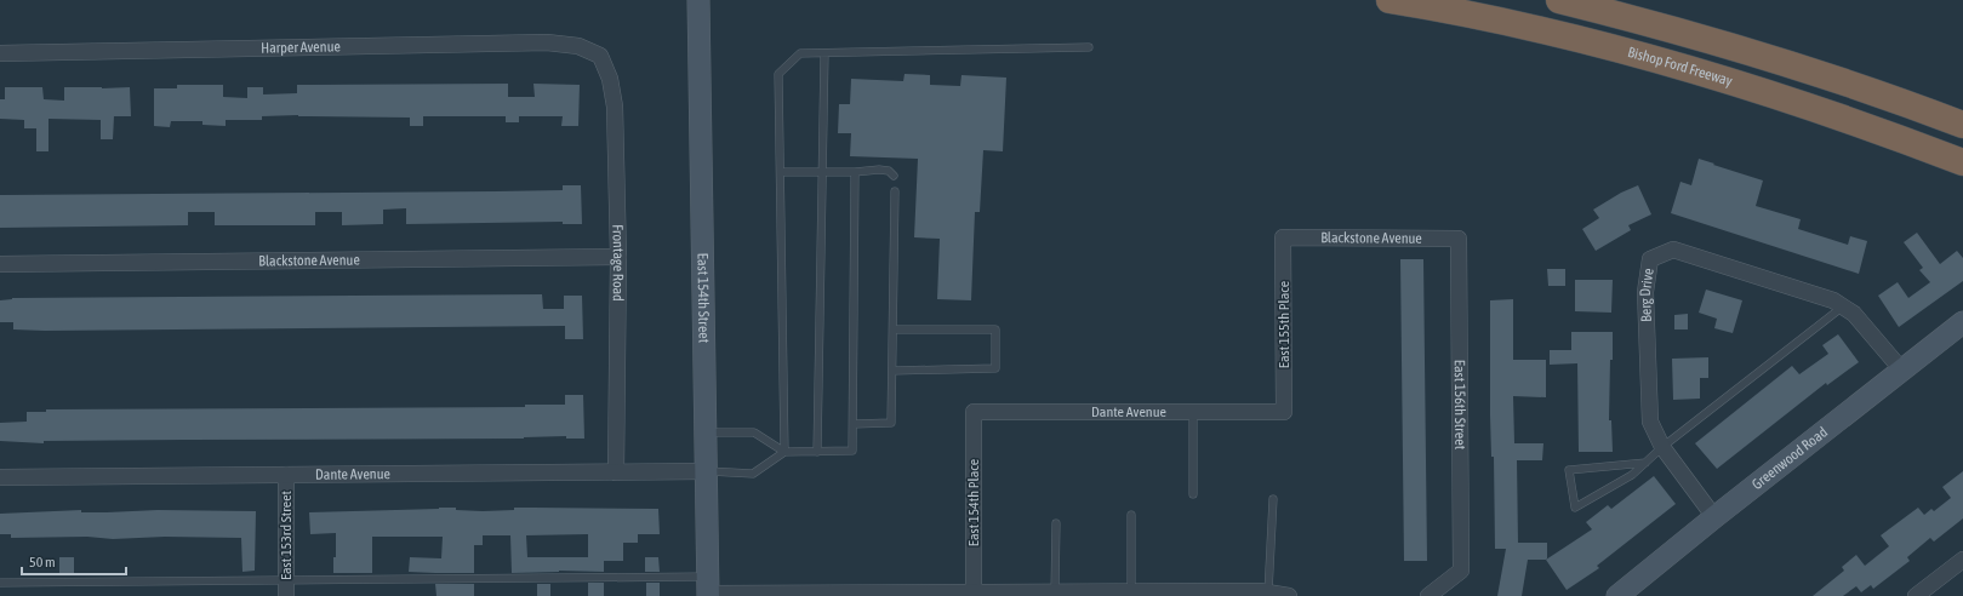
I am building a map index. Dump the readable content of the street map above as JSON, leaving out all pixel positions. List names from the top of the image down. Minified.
{"streets":{"highway":["Bishop Ford Freeway"],"street":["Harper Avenue","Blackstone Avenue","Frontage Road","Berg Drive","East 154th Street","East 155th Place","East 156th Street","Dante Avenue","Greenwood Road","East 154th Place","East 153rd Street"]},"crossings":[["Harper Avenue","Frontage Road"],["Blackstone Avenue","Frontage Road"],["Blackstone Avenue","East 155th Place"],["Blackstone Avenue","East 156th Street"],["Frontage Road","Dante Avenue"],["Berg Drive","Greenwood Road"],["East 154th Street","Dante Avenue"],["East 155th Place","Dante Avenue"],["Dante Avenue","East 154th Place"],["Dante Avenue","East 153rd Street"]],"scale_bar":"50 m"}
